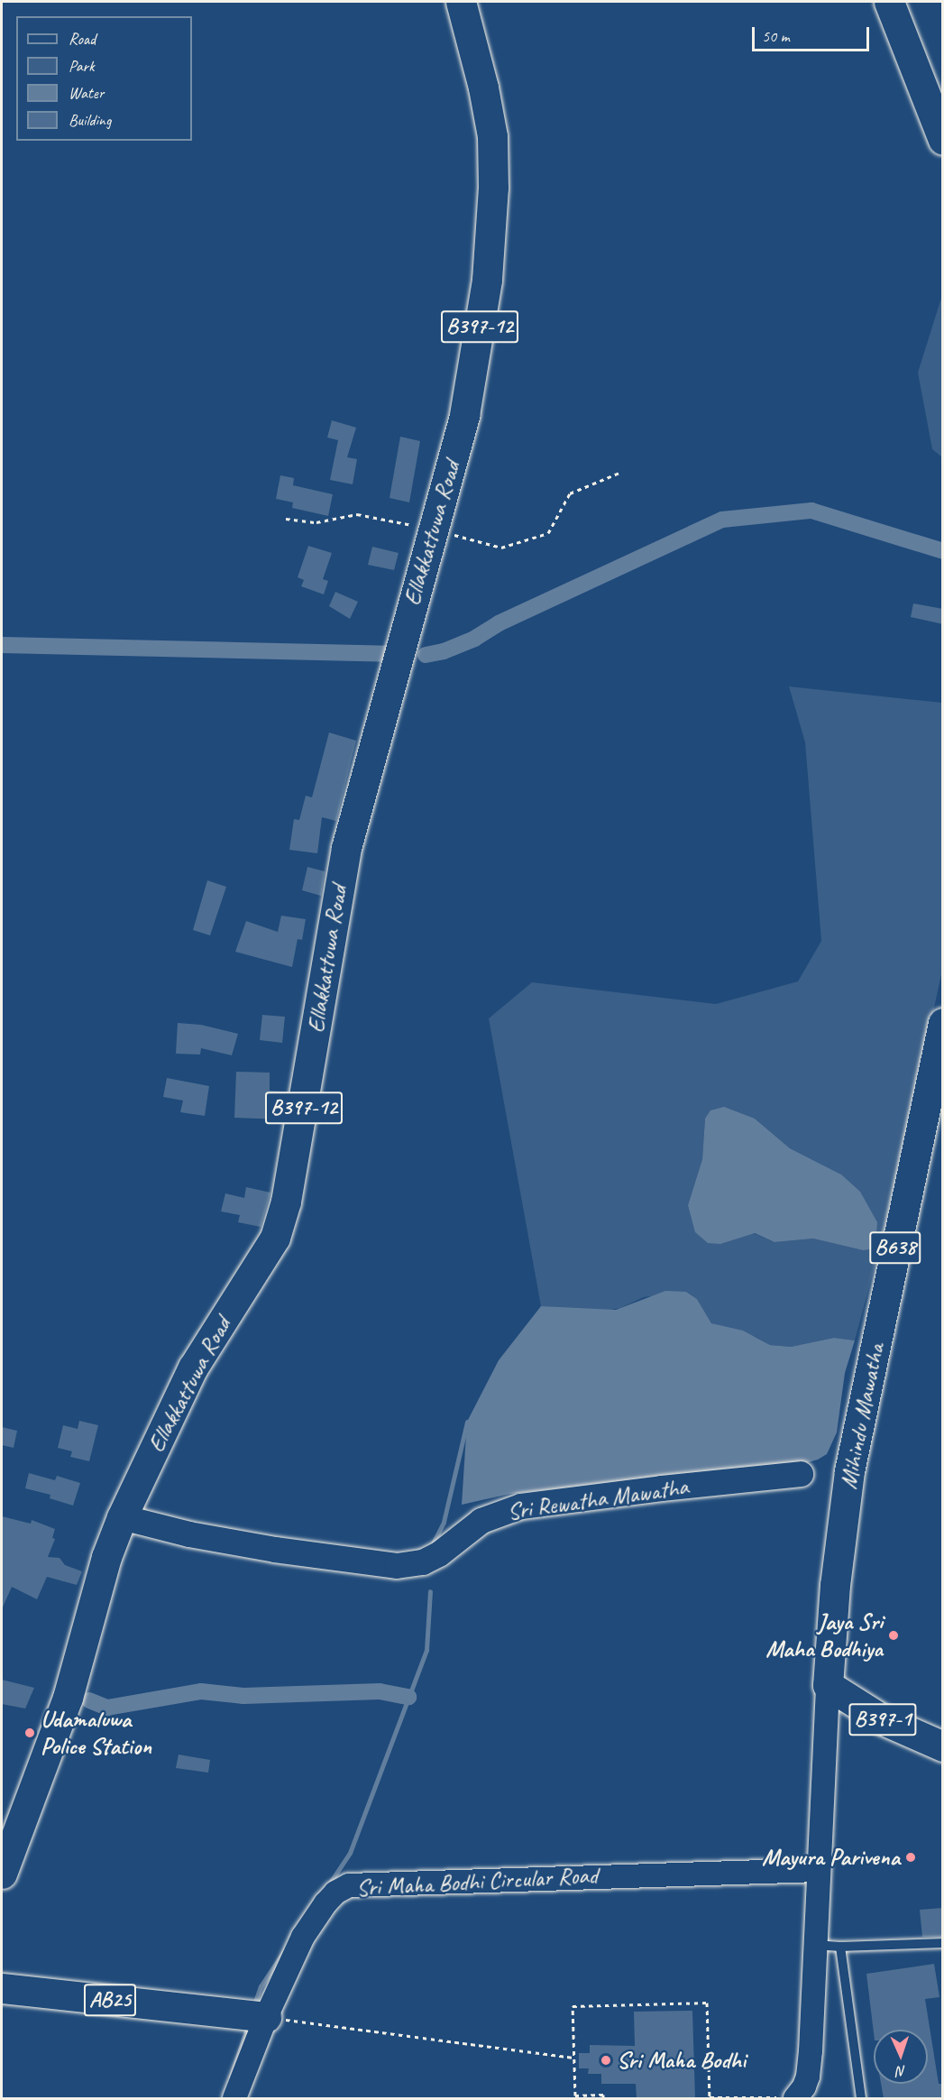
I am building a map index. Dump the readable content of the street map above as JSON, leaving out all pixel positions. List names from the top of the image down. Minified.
{"streets":{"main road":["B397-12","Ellakkattuwa Road","B638","Mihindu Mawatha","Sri Rewatha Mawatha","B397-1","AB25"],"street":["Sri Maha Bodhi Circular Road"]},"crossings":[["Ellakkattuwa Road","Sri Rewatha Mawatha"],["B638","Mihindu Mawatha"],["B638","B397-1"],["B638","Sri Maha Bodhi Circular Road"],["Mihindu Mawatha","B397-1"],["Sri Maha Bodhi Circular Road","AB25"]],"places":["Jaya Sri Maha Bodhiya","Udamaluwa Police Station","Mayura Parivena","Sri Maha Bodhi"],"legend":["Road","Park","Water","Building"],"scale_bar":"50 m","north":"bottom"}
